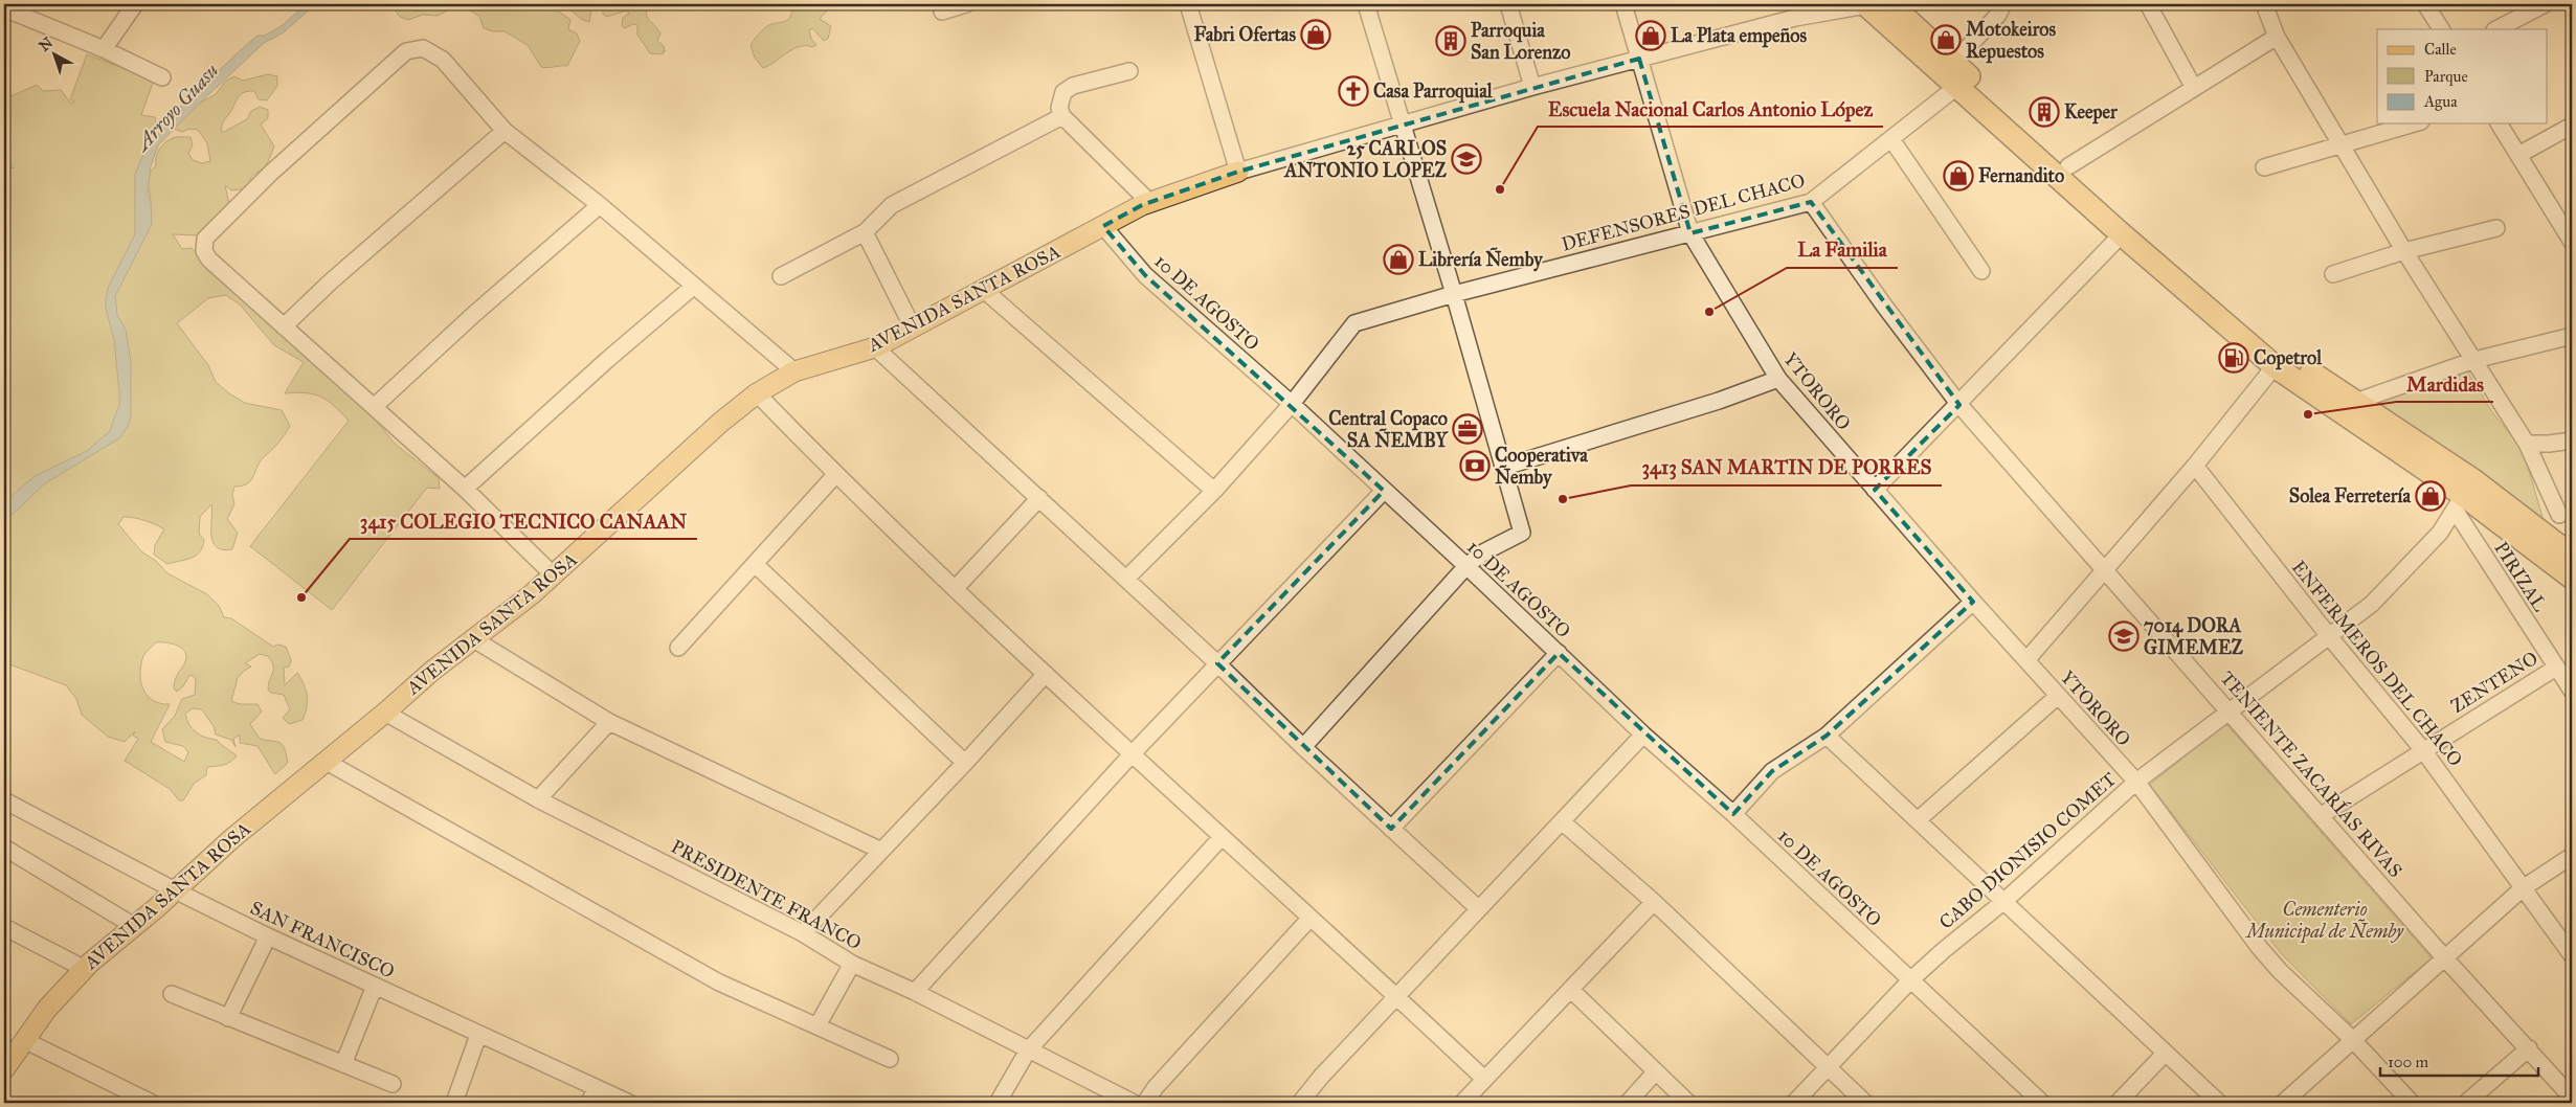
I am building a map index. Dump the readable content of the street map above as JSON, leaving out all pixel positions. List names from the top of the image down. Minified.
{"streets":{"main road":["AVENIDA SANTA ROSA"],"street":["DEFENSORES DEL CHACO","10 DE AGOSTO","YTORORO","PIRIZAL","ENFERMEROS DEL CHACO","ZENTENO","TENIENTE ZACARÍAS RIVAS","CABO DIONISIO COMET","PRESIDENTE FRANCO","SAN FRANCISCO"]},"crossings":[["DEFENSORES DEL CHACO","10 DE AGOSTO"],["DEFENSORES DEL CHACO","YTORORO"],["DEFENSORES DEL CHACO","TENIENTE ZACARÍAS RIVAS"],["AVENIDA SANTA ROSA","10 DE AGOSTO"],["AVENIDA SANTA ROSA","PRESIDENTE FRANCO"],["AVENIDA SANTA ROSA","SAN FRANCISCO"],["10 DE AGOSTO","CABO DIONISIO COMET"],["YTORORO","CABO DIONISIO COMET"],["PIRIZAL","ZENTENO"],["PIRIZAL","CABO DIONISIO COMET"],["ENFERMEROS DEL CHACO","ZENTENO"],["ENFERMEROS DEL CHACO","CABO DIONISIO COMET"],["ZENTENO","TENIENTE ZACARÍAS RIVAS"],["TENIENTE ZACARÍAS RIVAS","CABO DIONISIO COMET"]],"water":["Arroyo Guasu"],"parks":["Cementerio Municipal de Ñemby"],"places":{"shop":["Fabri Ofertas","La Plata empeños","Motokeiros Repuestos","Fernandito","Librería Ñemby","Solea Ferretería"],"building":["Parroquia San Lorenzo","Keeper"],"church":["Casa Parroquial"],"school or university":["25 CARLOS ANTONIO LOPEZ","7014 DORA GIMEMEZ"],"other":["Escuela Nacional Carlos Antonio López","La Familia","Mardidas","3413 SAN MARTIN DE PORRES","3415 COLEGIO TECNICO CANAAN"],"fuel station":["Copetrol"],"office":["Central Copaco SA ÑEMBY"],"bank":["Cooperativa Ñemby"]},"legend":["Calle","Parque","Agua"],"scale_bar":"100 m","north":"top left"}
